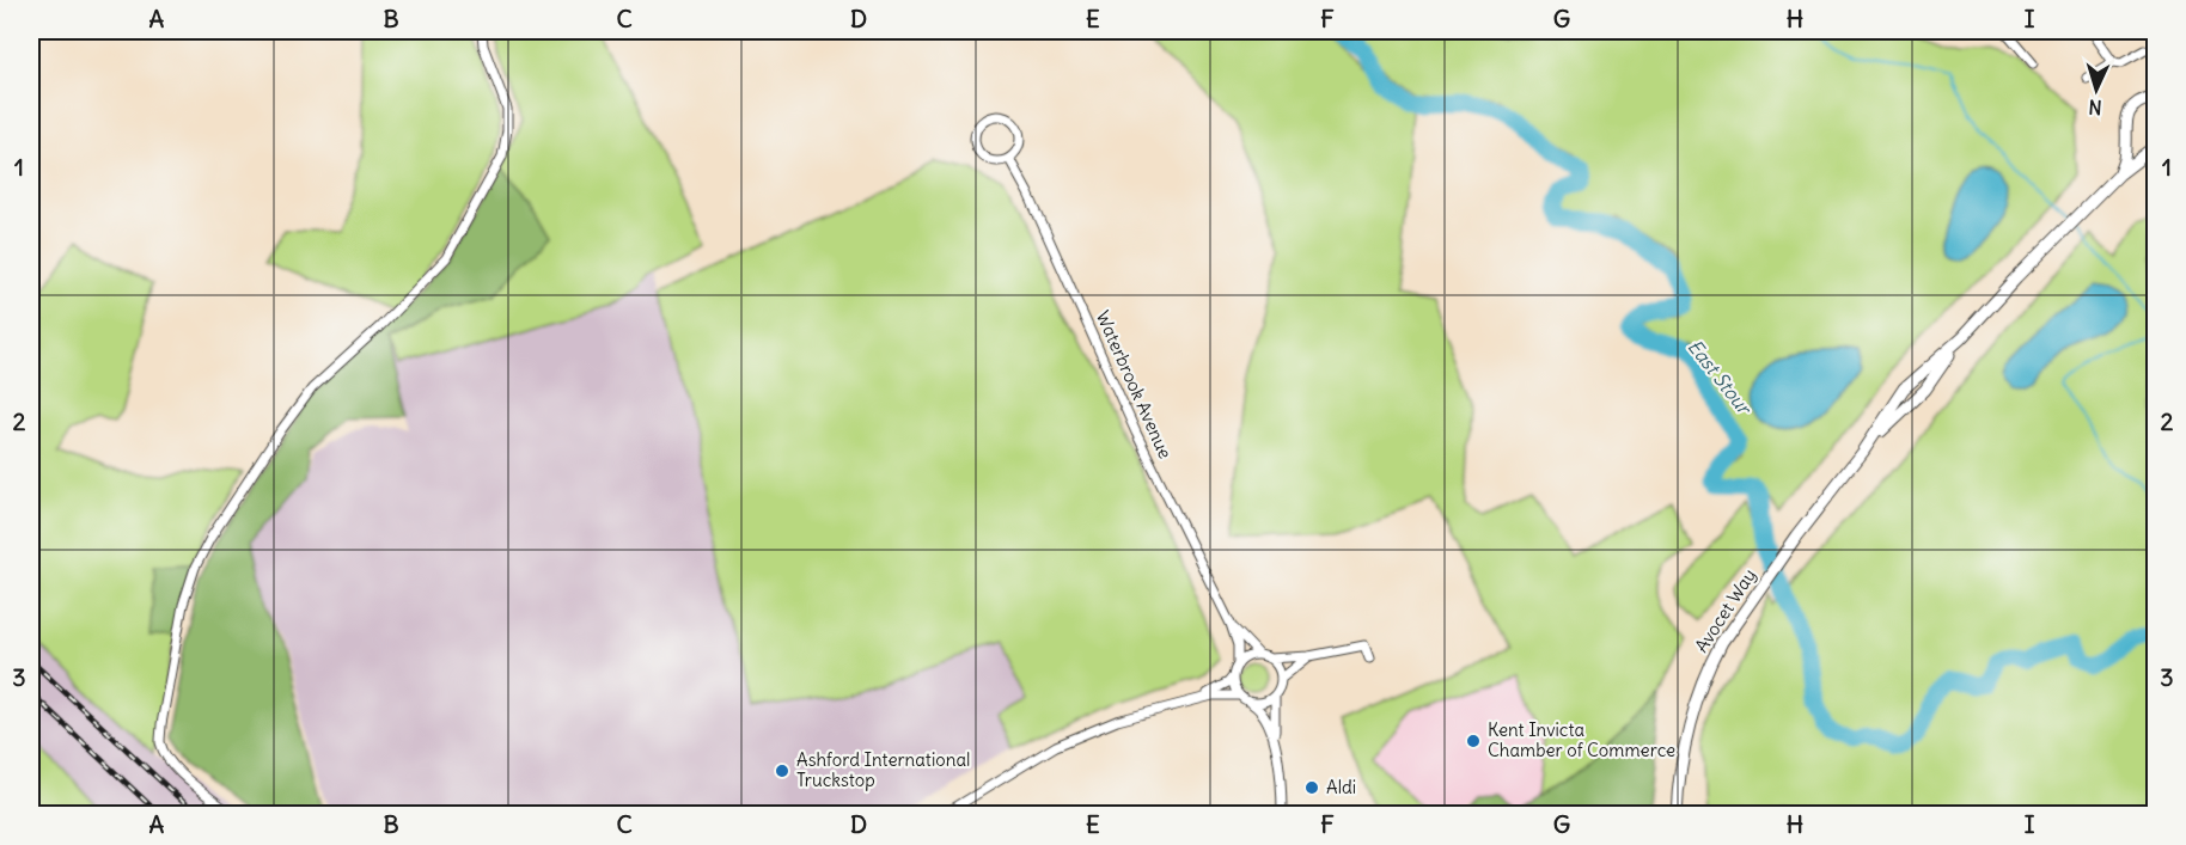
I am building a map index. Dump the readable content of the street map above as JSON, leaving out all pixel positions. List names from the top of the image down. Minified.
{"streets":{"street":["Waterbrook Avenue","Avocet Way"]},"water":["East Stour"],"places":["Kent Invicta Chamber of Commerce","Ashford International Truckstop","Aldi"],"north":"bottom","grid":{"columns":["A","B","C","D","E","F","G","H","I"],"rows":["1","2","3"]}}
